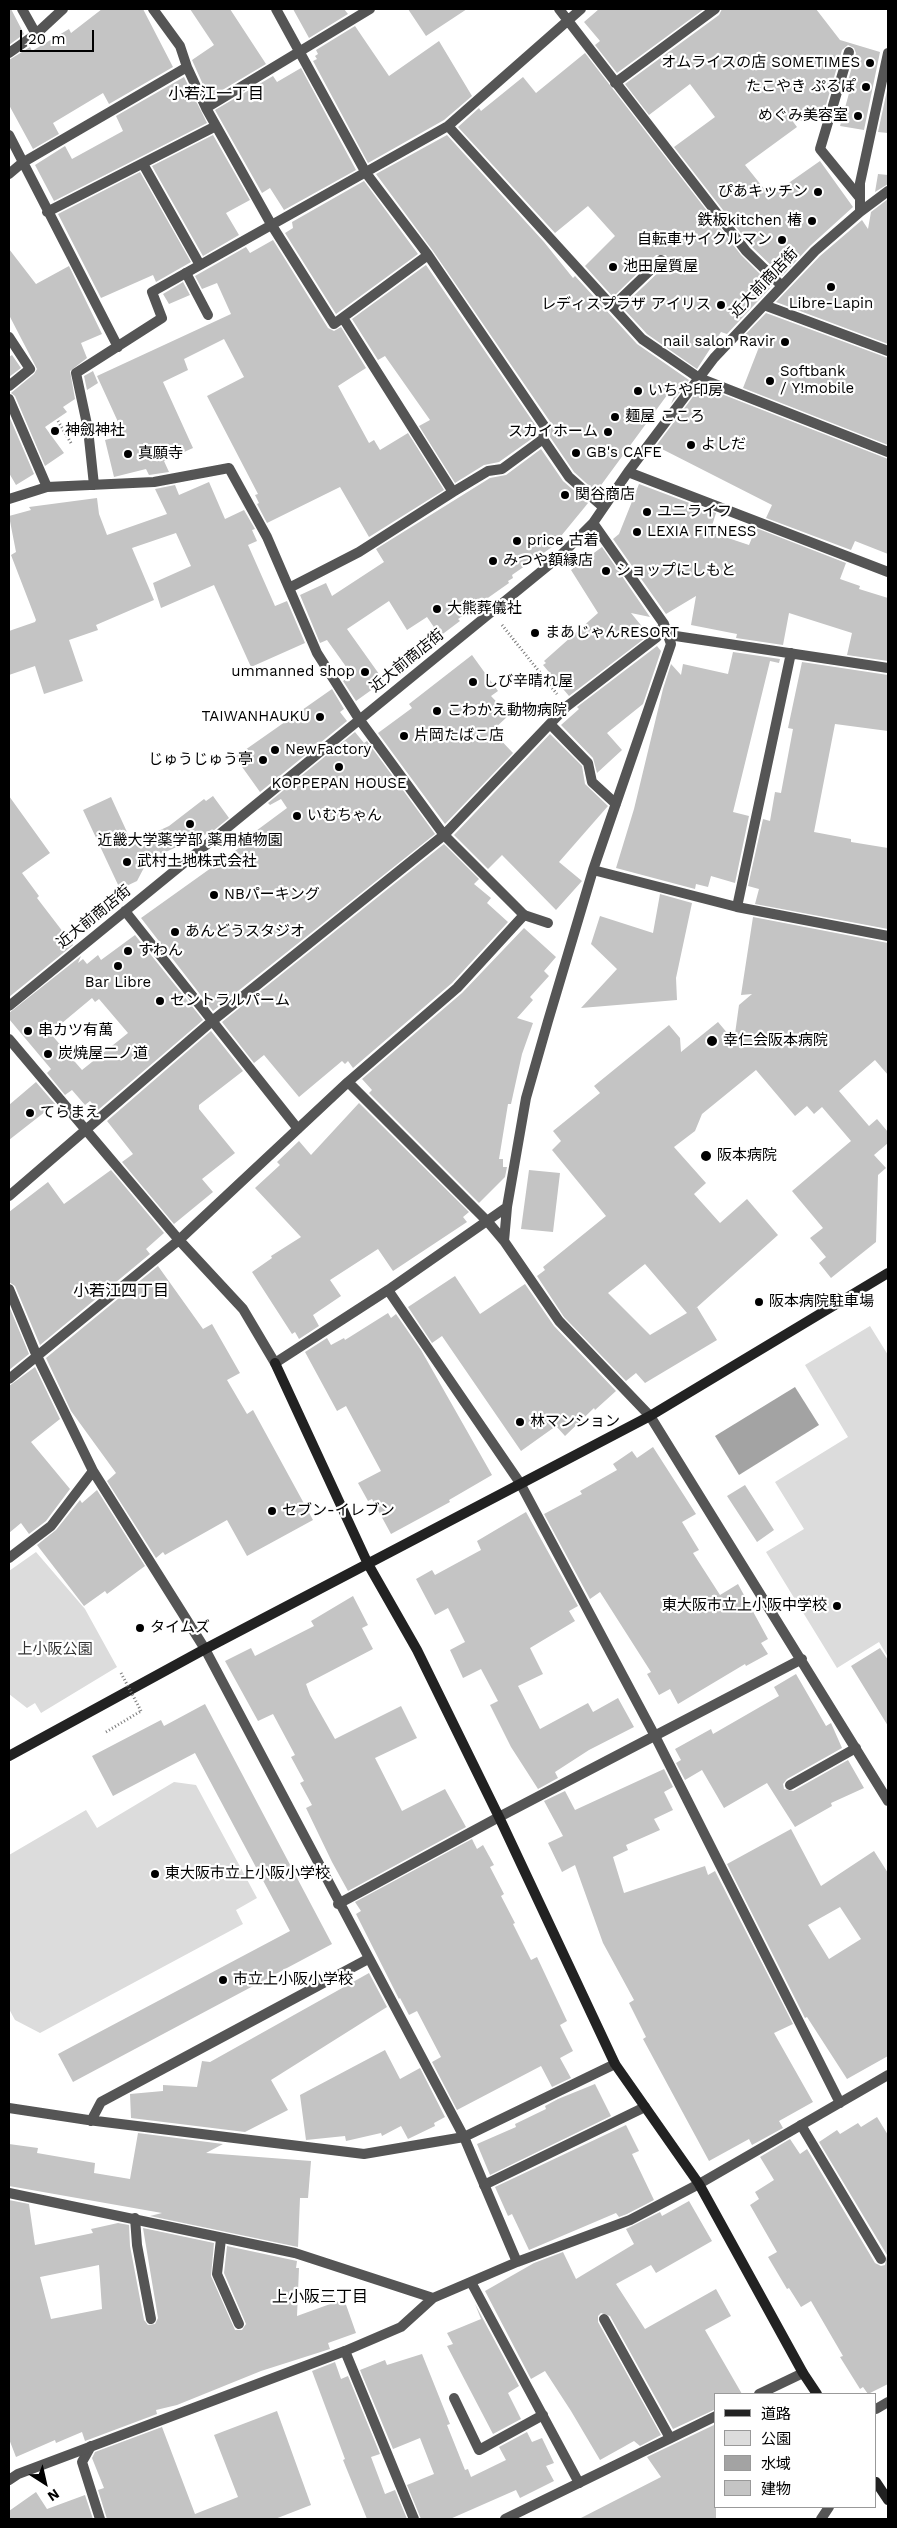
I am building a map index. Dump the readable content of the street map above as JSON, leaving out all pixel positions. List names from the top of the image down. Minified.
{"streets":{"street":["近大前商店街"]},"districts":["小若江一丁目","小若江四丁目","上小阪三丁目"],"parks":["上小阪公園"],"places":["オムライスの店 SOMETIMES","たこやき ぷるぽ","めぐみ美容室","ぴあキッチン","鉄板kitchen 椿","自転車サイクルマン","池田屋質屋","Libre-Lapin","レディスプラザ アイリス","nail salon Ravir","Softbank / Y!mobile","いちや印房","麺屋 こころ","神劔神社","スカイホーム","よしだ","GB's CAFE","真願寺","関谷商店","ユニライフ","LEXIA FITNESS","price 古着","みつや額縁店","ショップにしもと","大熊葬儀社","まあじゃんRESORT","ummanned shop","しび辛晴れ屋","こわかえ動物病院","TAIWANHAUKU","片岡たばこ店","NewFactory","じゅうじゅう亭","KOPPEPAN HOUSE","いむちゃん","近畿大学薬学部 薬用植物園","武村土地株式会社","NBパーキング","あんどうスタジオ","すわん","Bar Libre","セントラルパーム","串カツ有萬","幸仁会阪本病院","炭焼屋二ノ道","てらまえ","阪本病院","阪本病院駐車場","林マンション","セブン-イレブン","東大阪市立上小阪中学校","タイムズ","東大阪市立上小阪小学校","市立上小阪小学校"],"legend":["道路","公園","水域","建物"],"scale_bar":"20 m","north":"bottom right"}
